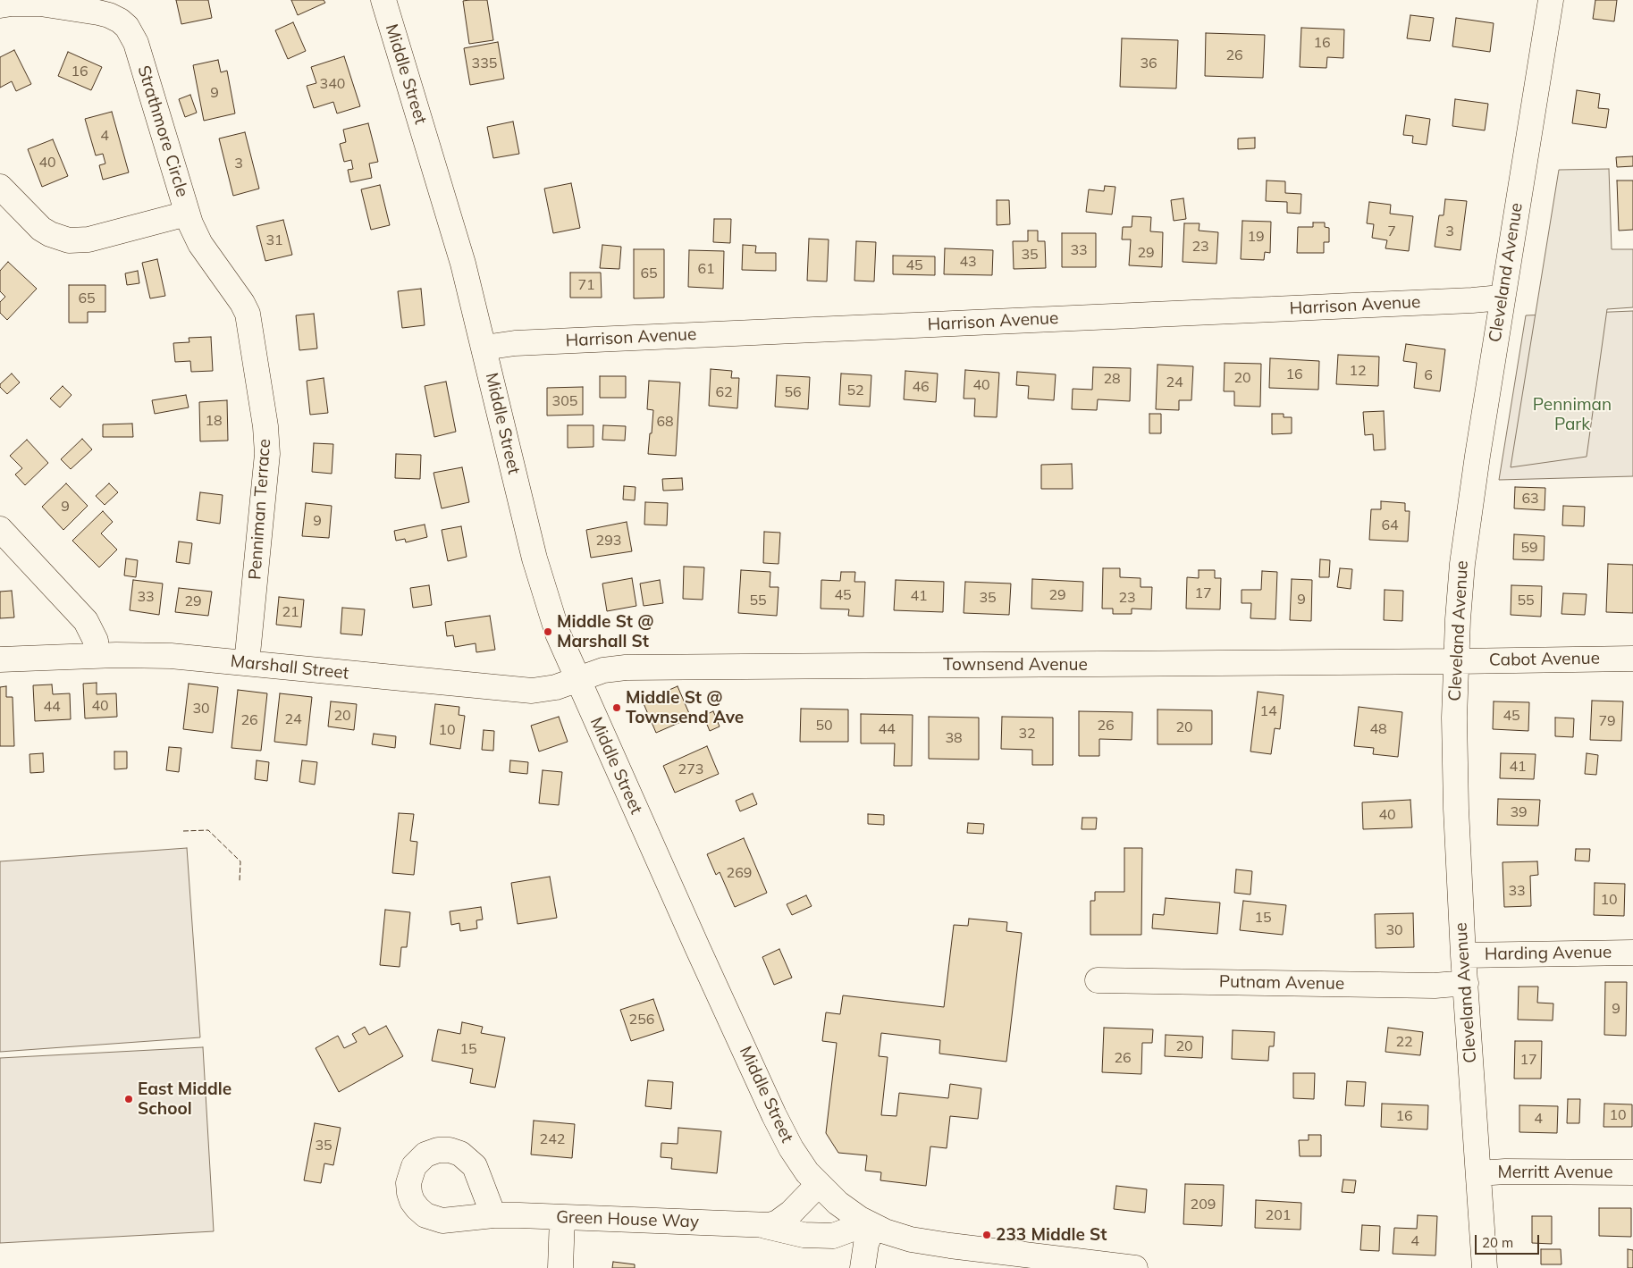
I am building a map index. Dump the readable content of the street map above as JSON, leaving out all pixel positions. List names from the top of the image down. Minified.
{"streets":{"street":["Middle Street","Strathmore Circle","Cleveland Avenue","Harrison Avenue","Penniman Terrace","Cabot Avenue","Townsend Avenue","Marshall Street","Harding Avenue","Putnam Avenue","Merritt Avenue","Green House Way"]},"crossings":[["Middle Street","Harrison Avenue"],["Middle Street","Townsend Avenue"],["Middle Street","Marshall Street"],["Strathmore Circle","Penniman Terrace"],["Cleveland Avenue","Harrison Avenue"],["Cleveland Avenue","Cabot Avenue"],["Cleveland Avenue","Townsend Avenue"],["Cleveland Avenue","Harding Avenue"],["Cleveland Avenue","Putnam Avenue"],["Cleveland Avenue","Merritt Avenue"],["Penniman Terrace","Marshall Street"],["Cabot Avenue","Townsend Avenue"],["Townsend Avenue","Marshall Street"]],"parks":["Penniman Park"],"places":["Middle St @ Marshall St","Middle St @ Townsend Ave","East Middle School","233 Middle St"],"house_numbers":["16","26","335","36","16","340","9","4","40","3","7","3","19","31","23","33","29","35","43","45","61","65","71","65","12","16","6","20","28","24","40","46","52","62","56","305","18","68","63","9","9","64","293","59","17","45","29","41","33","35","23","9","55","55","29","21","40","44","30","14","20","45","24","26","79","50","26","20","44","48","10","32","38","41","273","39","40","269","33","10","15","30","9","256","22","20","15","26","17","10","16","4","242","35","209","201","4"],"scale_bar":"20 m"}
